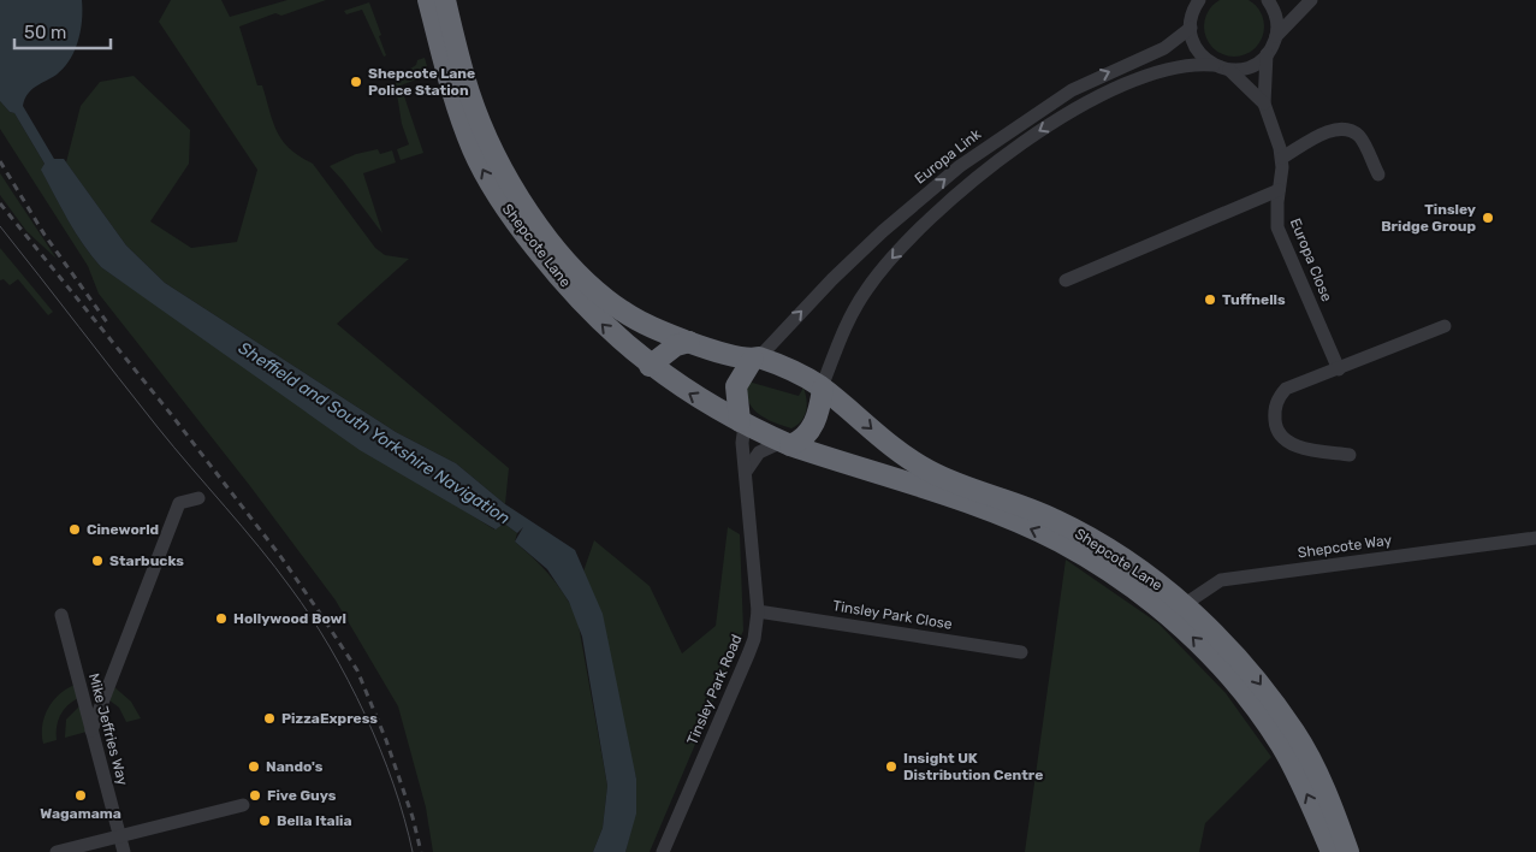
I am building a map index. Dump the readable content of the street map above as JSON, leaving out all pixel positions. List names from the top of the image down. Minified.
{"streets":{"highway":["Shepcote Lane"],"street":["Europa Link","Europa Close","Shepcote Way","Tinsley Park Close","Tinsley Park Road","Mike Jeffries Way"]},"crossings":[["Europa Link","Shepcote Lane"],["Europa Link","Tinsley Park Road"],["Shepcote Lane","Shepcote Way"],["Shepcote Lane","Tinsley Park Road"],["Tinsley Park Close","Tinsley Park Road"]],"water":["Sheffield and South Yorkshire Navigation"],"places":["Shepcote Lane Police Station","Tinsley Bridge Group","Tuffnells","Cineworld","Starbucks","Hollywood Bowl","PizzaExpress","Nando's","Insight UK Distribution Centre","Wagamama","Five Guys","Bella Italia"],"scale_bar":"50 m"}
